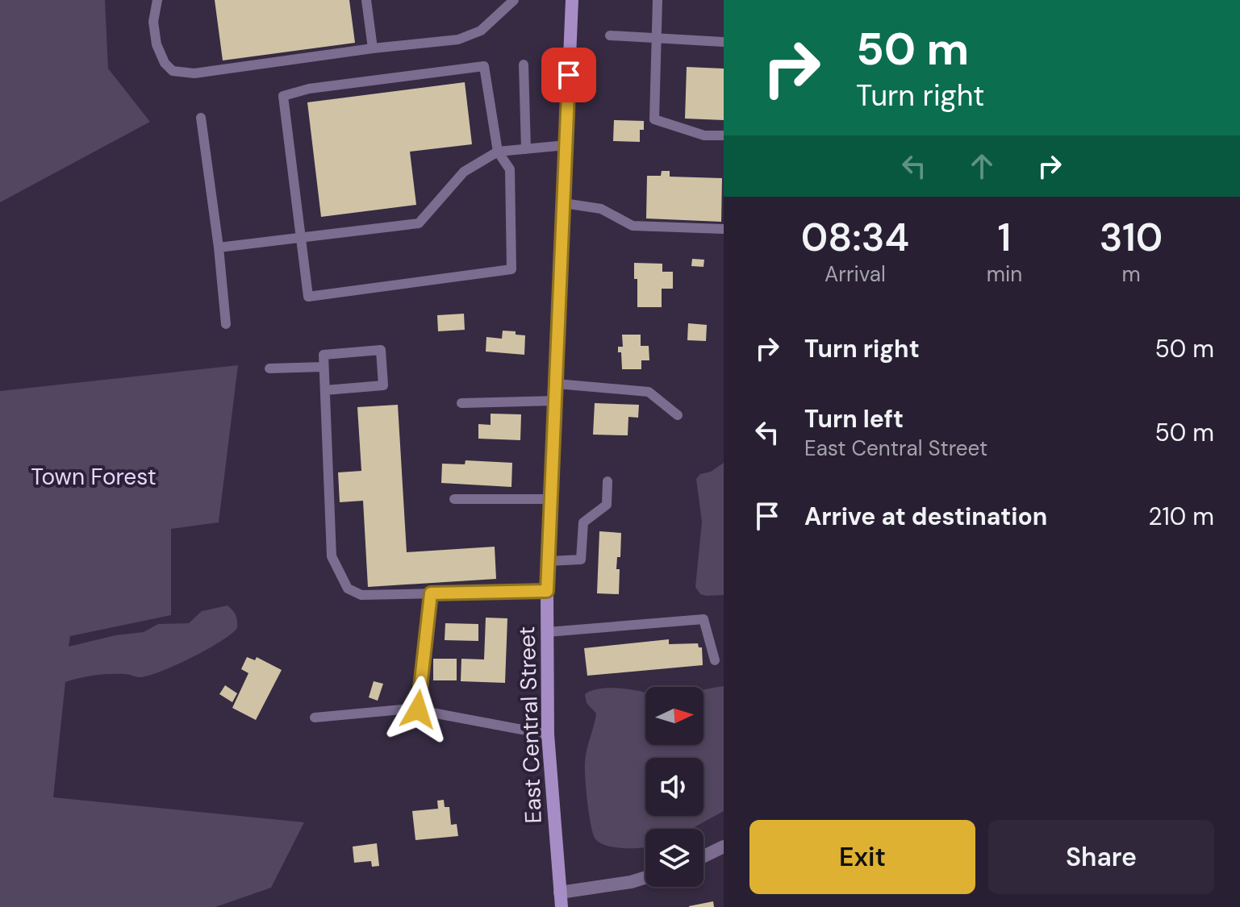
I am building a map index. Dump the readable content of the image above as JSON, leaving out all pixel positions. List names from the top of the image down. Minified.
{"streets":{"main road":["East Central Street"]},"parks":["Town Forest"],"north":"right","page":{"turn":["50 m","Turn right"],"eta":["08:34","Arrival","1","min","310","m"],"list":[{"name":"Turn right","value":"50 m"},{"name":"Turn left","note":"East Central Street","value":"50 m"},{"name":"Arrive at destination","value":"210 m"}],"buttons":["Exit","Share"]}}
